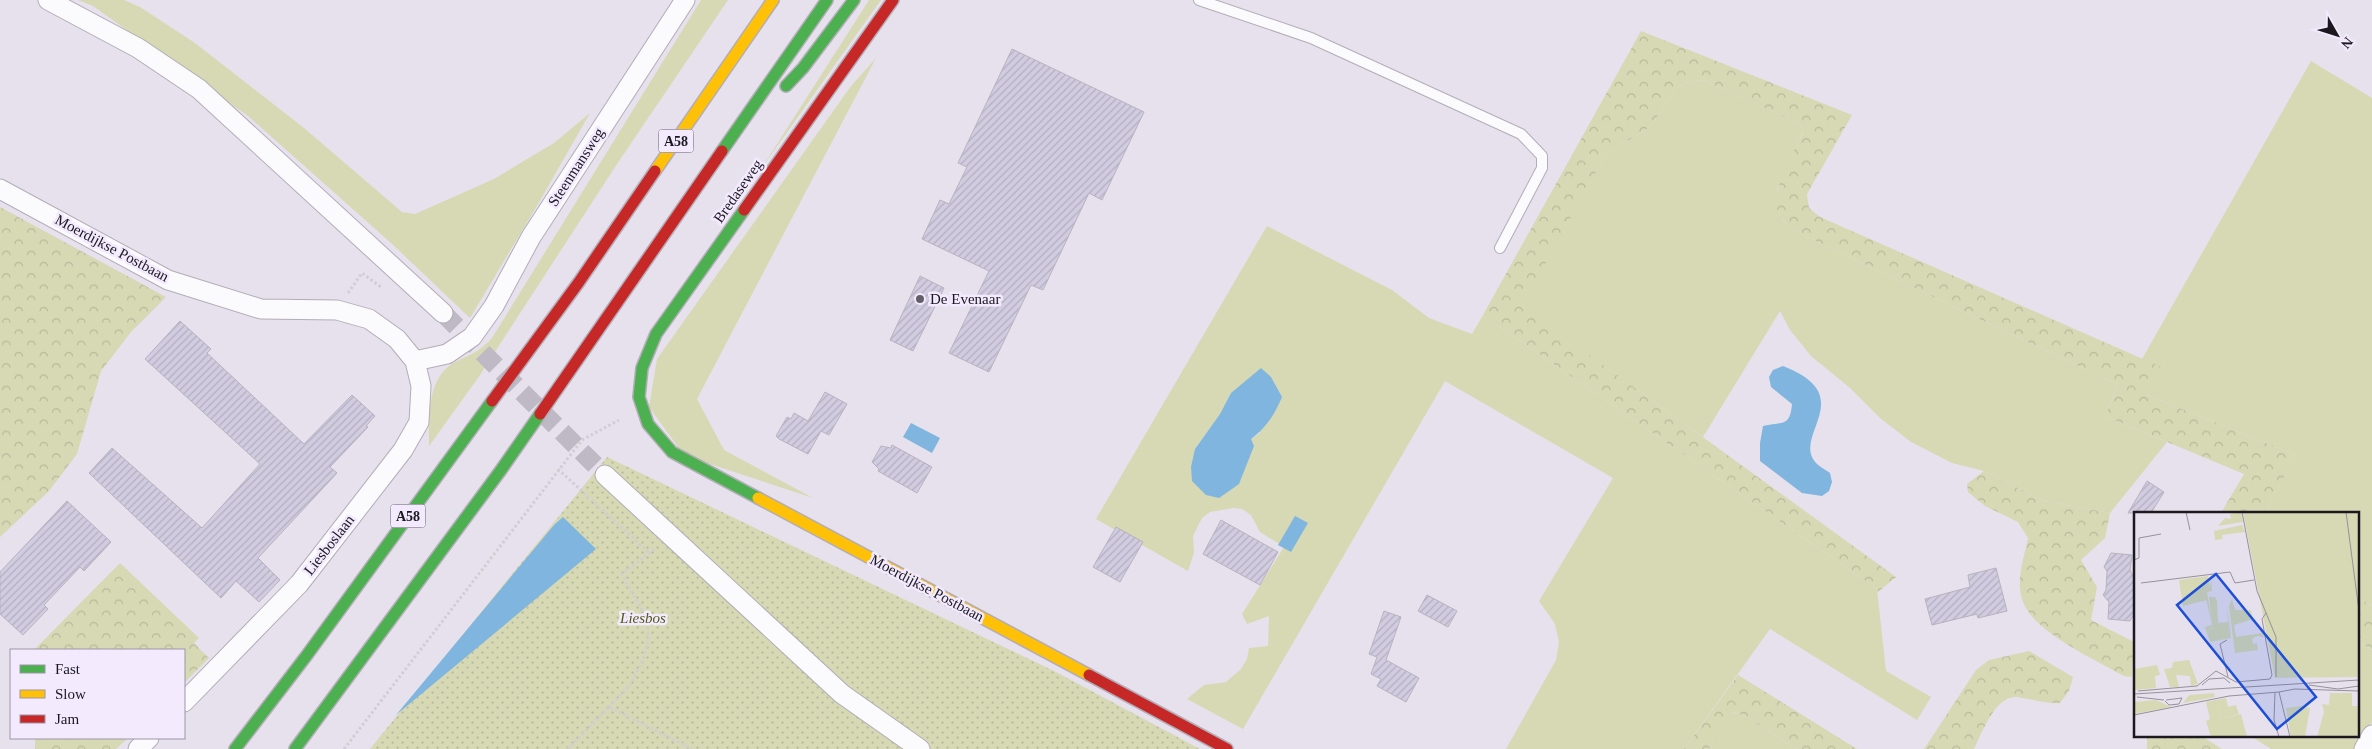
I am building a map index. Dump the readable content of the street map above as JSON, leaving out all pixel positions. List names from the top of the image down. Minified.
{"streets":{"main road":["A58","Bredaseweg","Moerdijkse Postbaan"],"street":["Steenmansweg","Liesboslaan"]},"crossings":[["Steenmansweg","Moerdijkse Postbaan"],["Steenmansweg","Liesboslaan"],["Bredaseweg","Moerdijkse Postbaan"],["Moerdijkse Postbaan","Liesboslaan"]],"parks":["Liesbos"],"places":["De Evenaar"],"legend":["Fast","Slow","Jam"],"north":"bottom right"}
